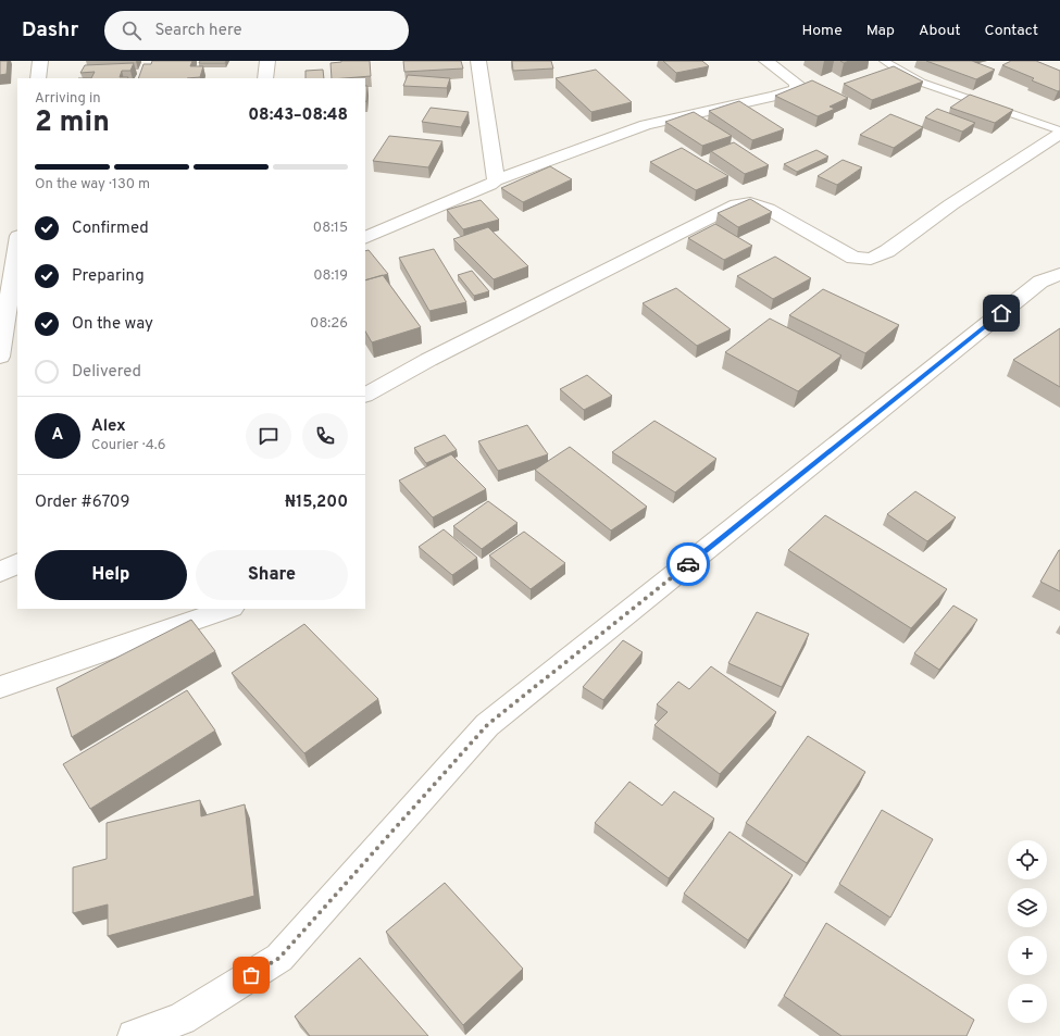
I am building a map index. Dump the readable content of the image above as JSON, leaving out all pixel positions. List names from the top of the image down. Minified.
{"page":{"header":"Dashr","search":"Search here","nav":["Home","Map","About","Contact"],"heading":["2 min","Arriving in","08:43–08:48"],"panel":["Alex","Courier · 4.6","Order #6709","₦15,200"],"bar":"On the way · 130 m","list":[["Confirmed","08:15"],["Preparing","08:19"],["On the way","08:26"],"Delivered"],"round":"A","buttons":["Help","Share"],"map_buttons":["+","−"]}}
